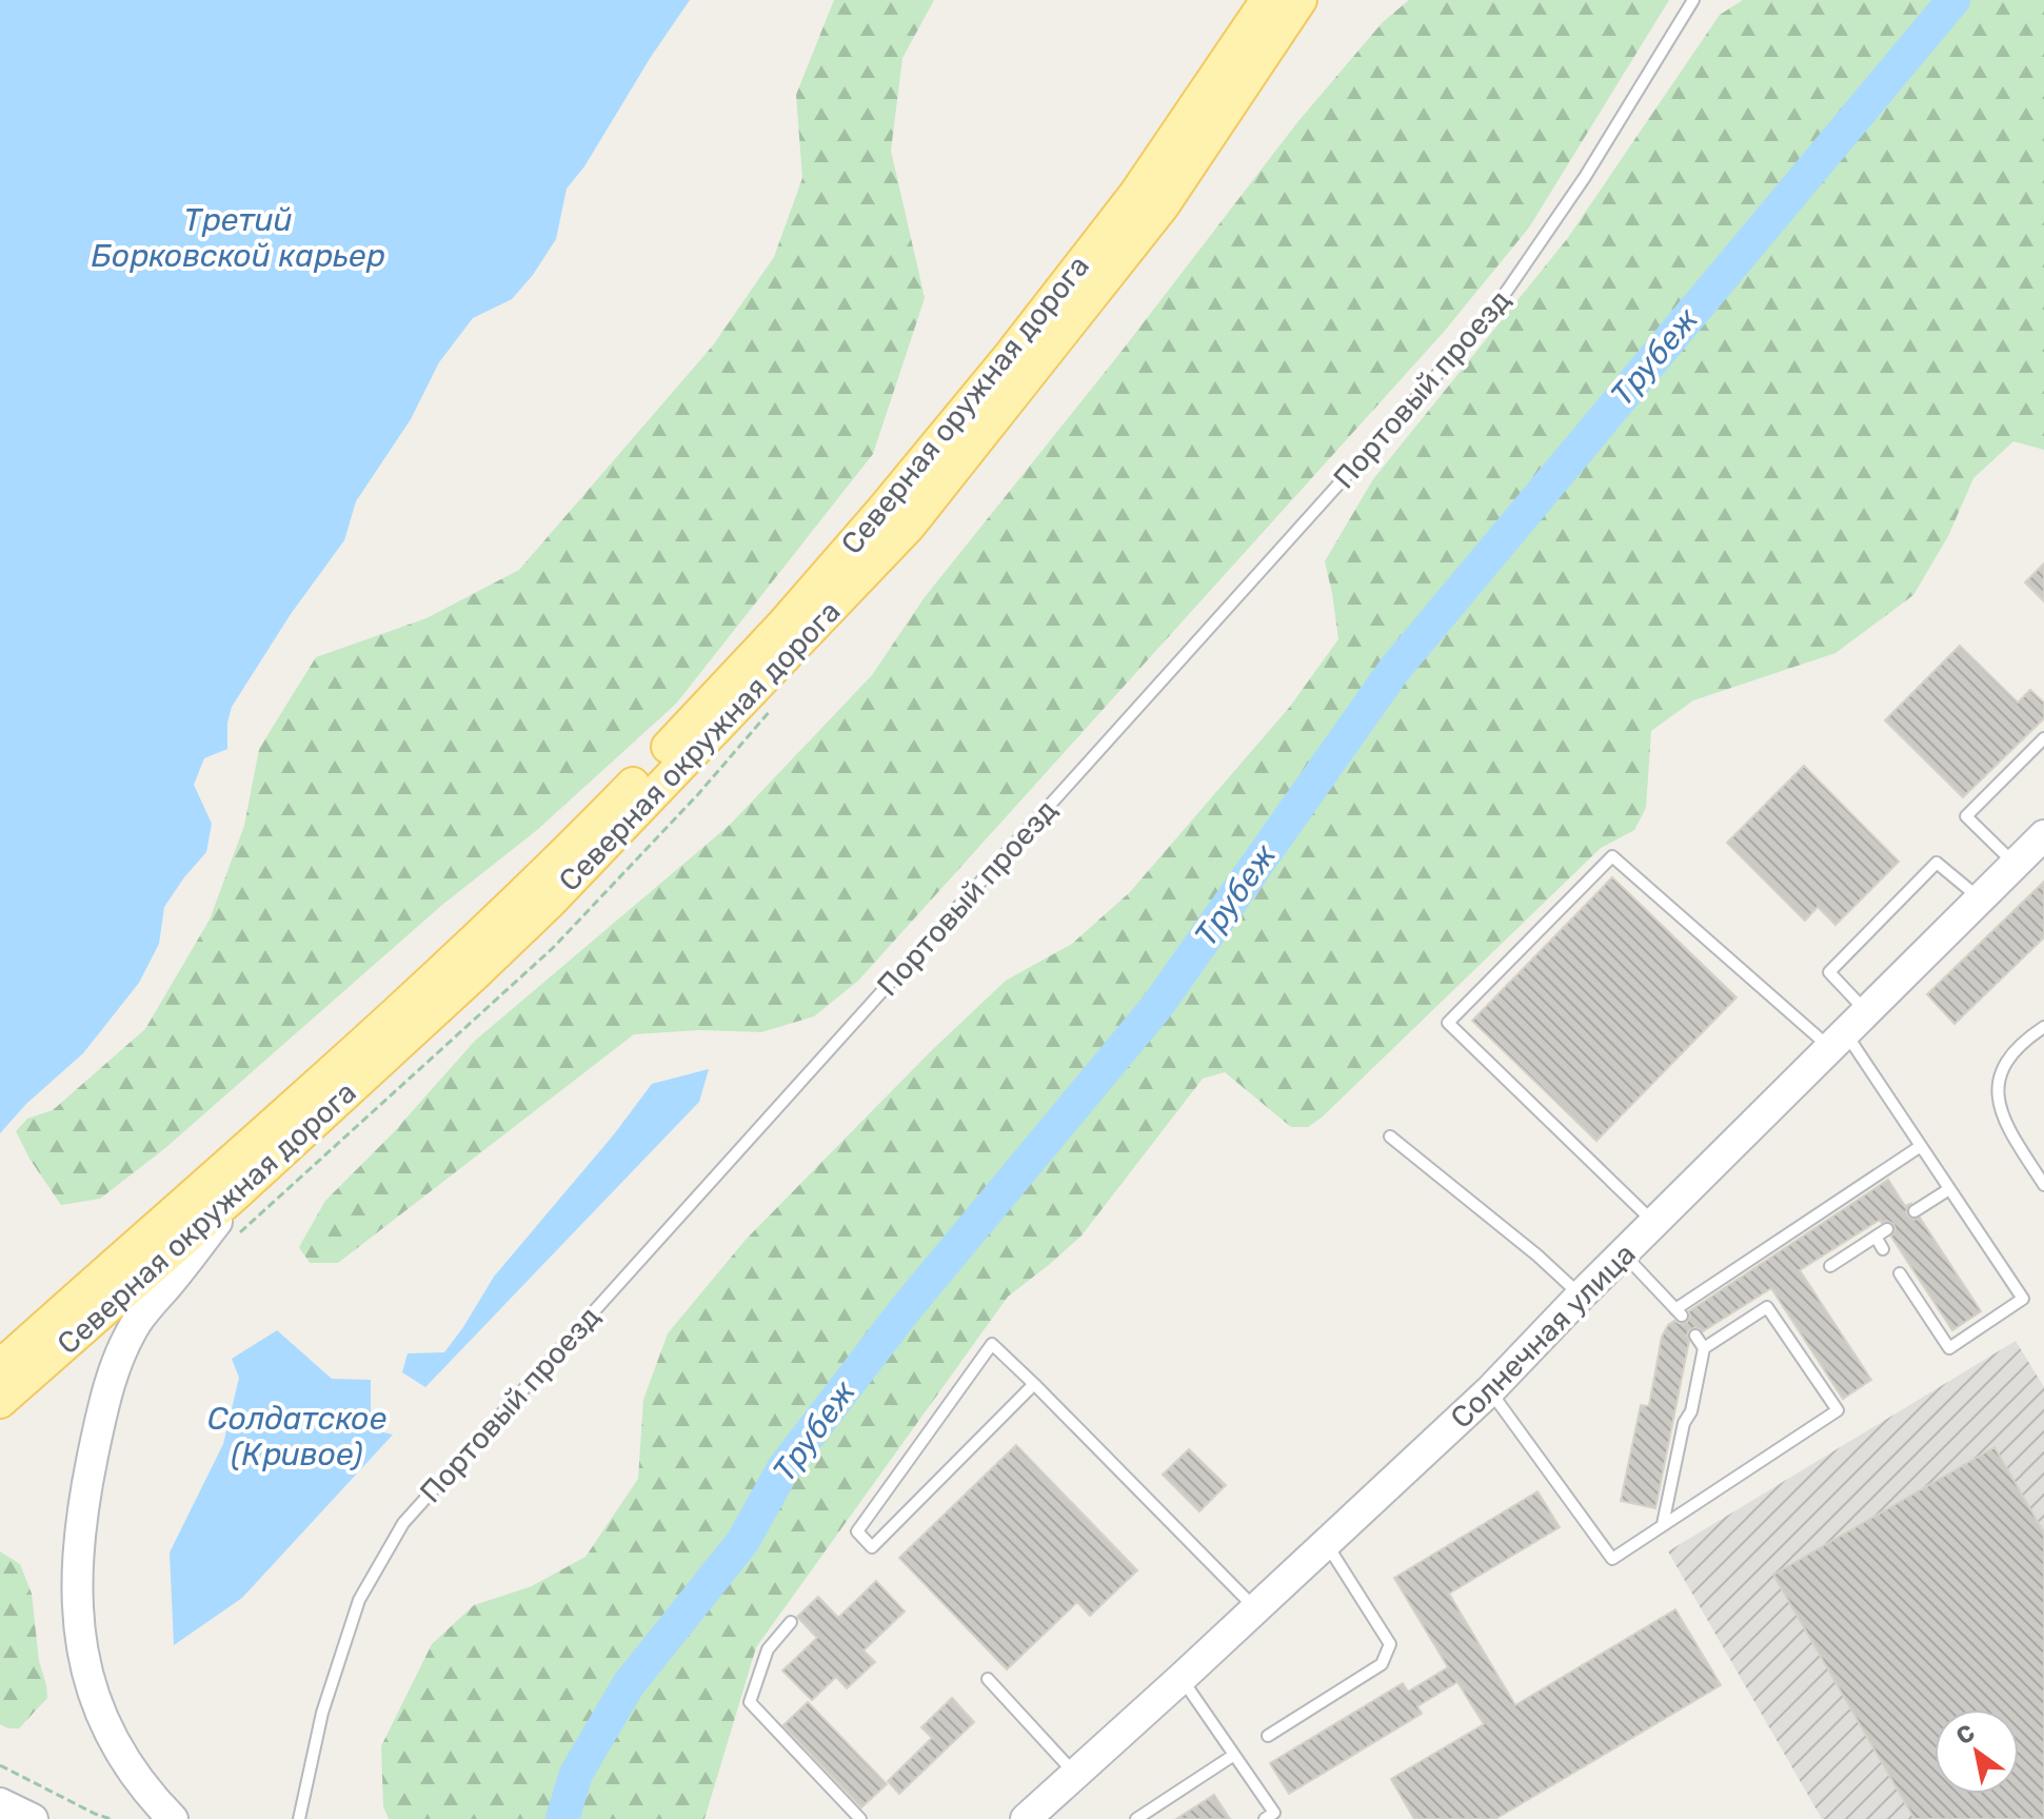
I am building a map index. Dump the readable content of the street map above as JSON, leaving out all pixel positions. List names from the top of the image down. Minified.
{"streets":{"main road":["Северная оружная дорога","Северная окружная дорога","Солнечная улица"],"lane":["Портовый проезд"]},"water":["Третий Борковской карьер","Трубеж","Солдатское (Кривое)"],"north":"top left"}
